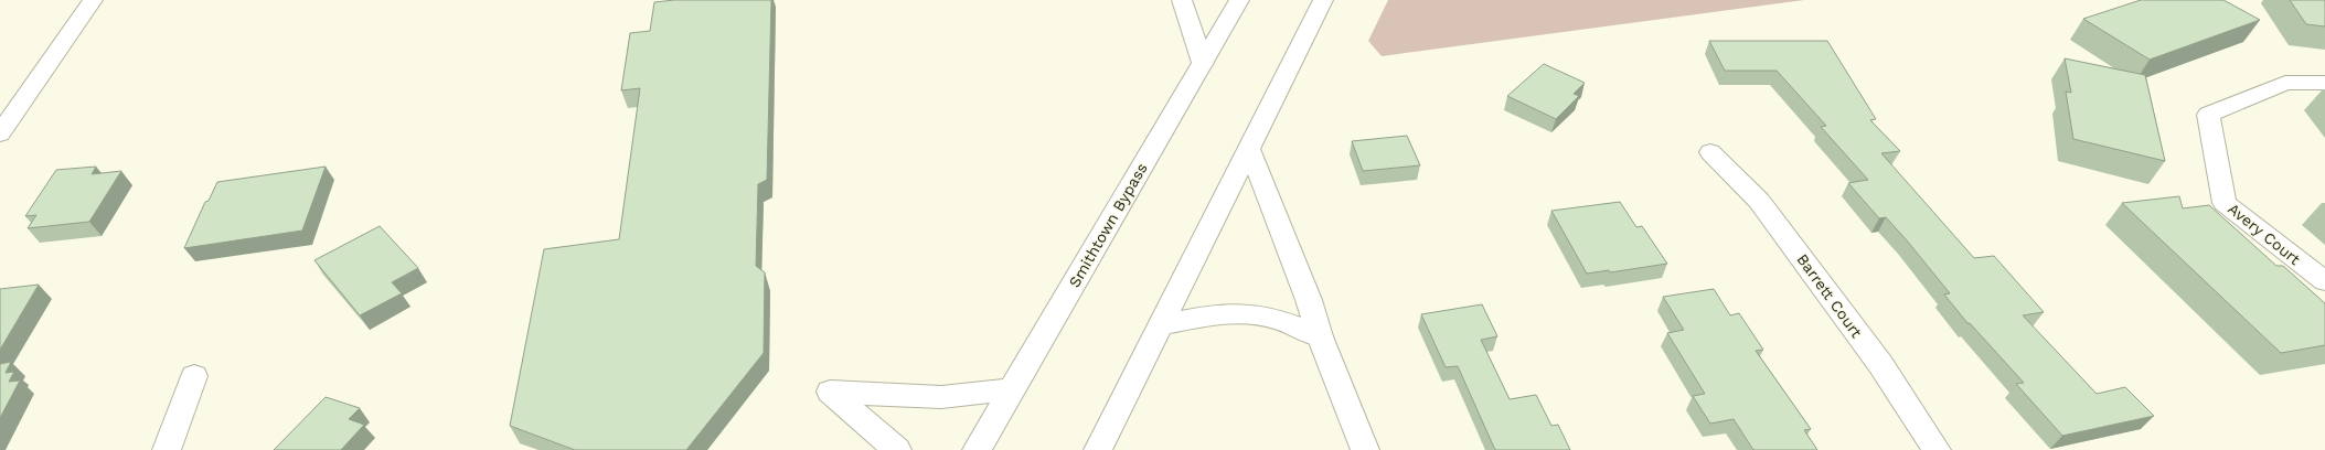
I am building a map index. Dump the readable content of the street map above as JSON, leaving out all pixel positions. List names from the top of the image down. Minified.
{"streets":{"main road":["Smithtown Bypass","Avery Court","Barrett Court"]}}
